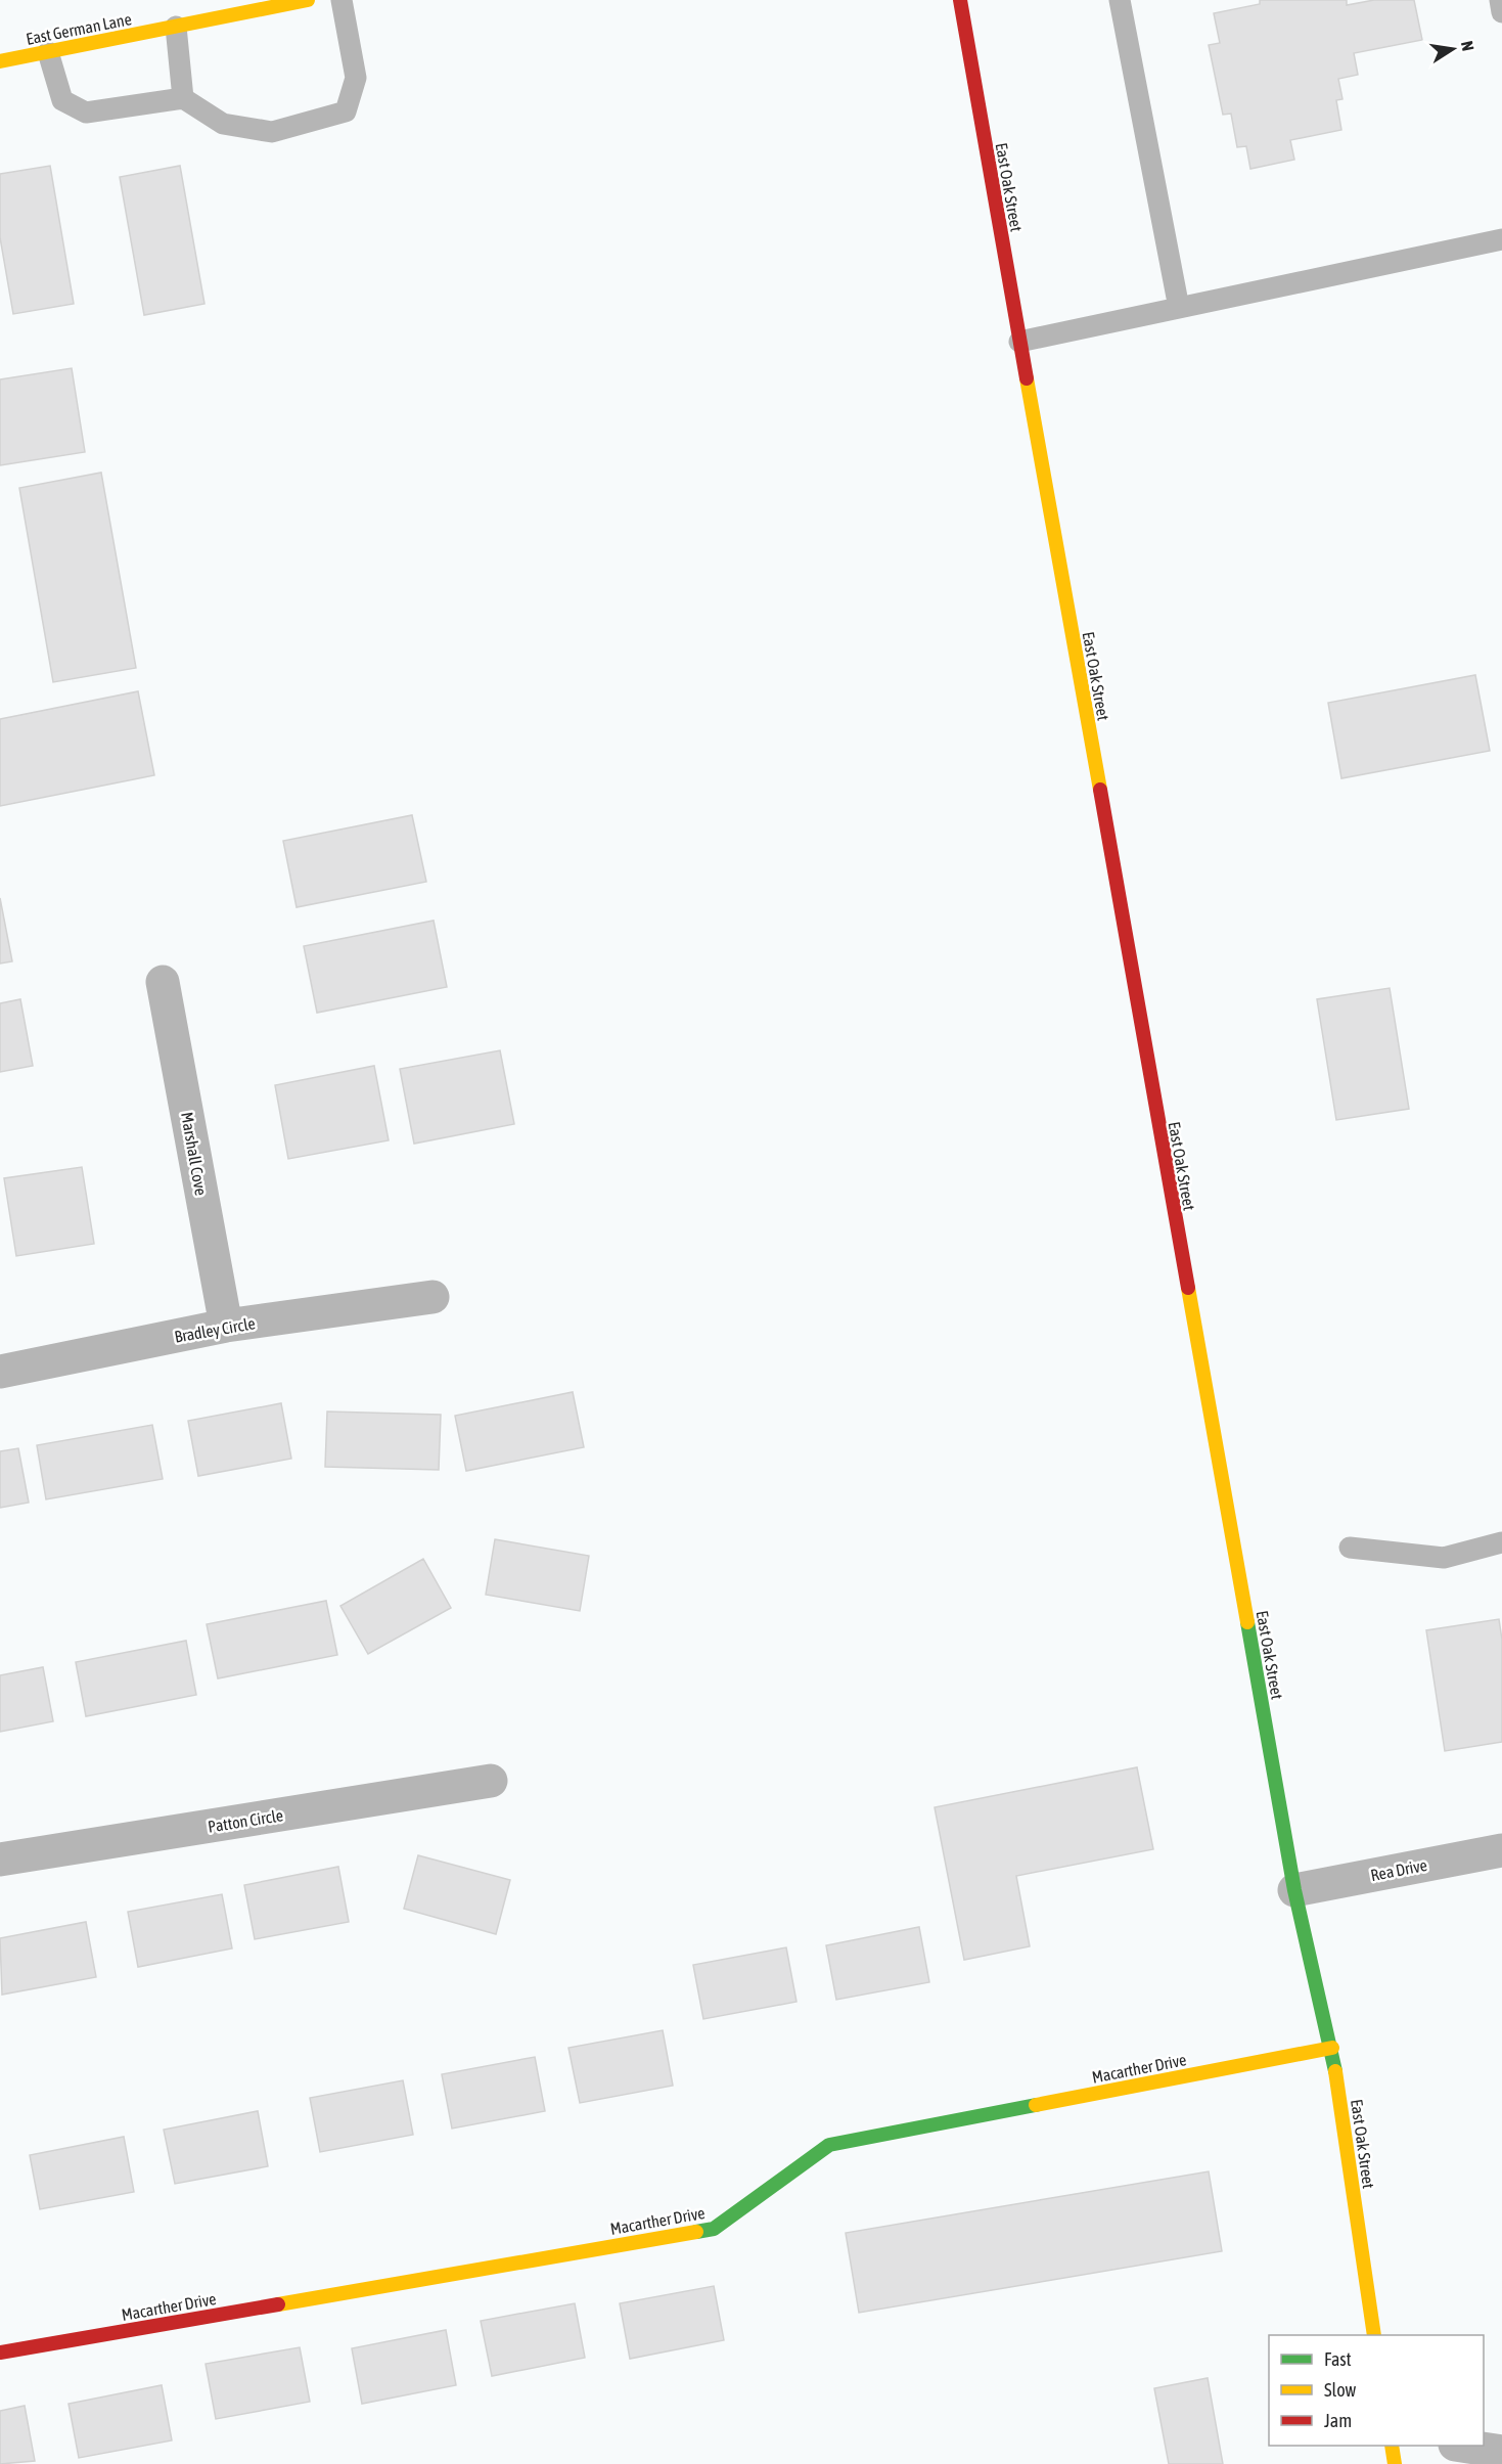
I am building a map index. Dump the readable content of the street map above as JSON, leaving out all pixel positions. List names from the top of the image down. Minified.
{"streets":{"main road":["East German Lane","East Oak Street","Macarther Drive"],"street":["Marshall Cove","Bradley Circle","Patton Circle","Rea Drive"]},"crossings":[["East Oak Street","Rea Drive"],["East Oak Street","Macarther Drive"],["Marshall Cove","Bradley Circle"]],"legend":["Fast","Slow","Jam"],"north":"right"}
